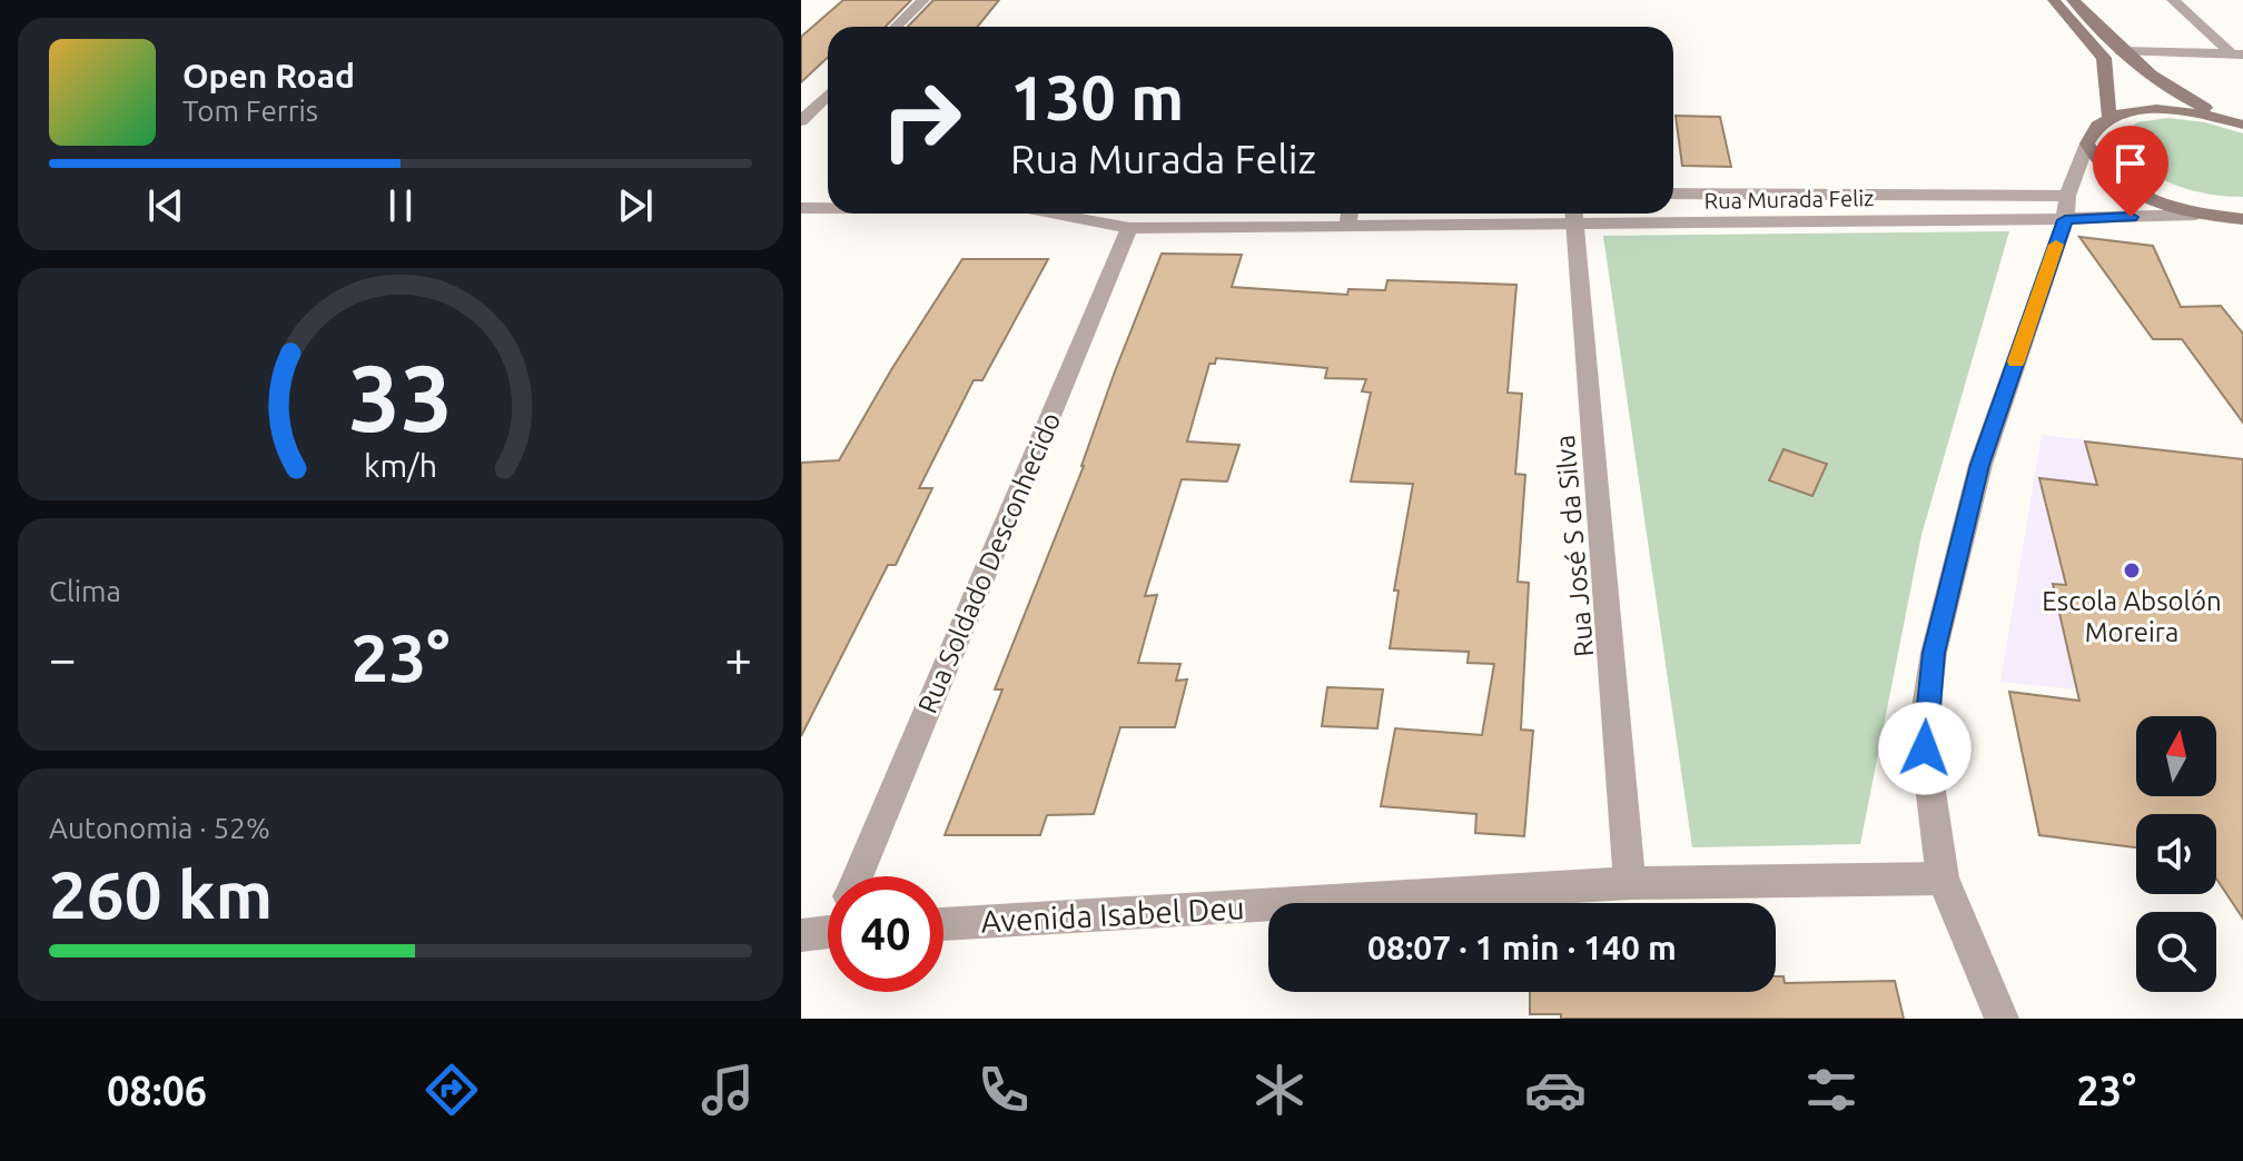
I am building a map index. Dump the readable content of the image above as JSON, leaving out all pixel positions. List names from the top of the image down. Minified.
{"streets":{"street":["Rua Murada Feliz","Rua José S da Silva","Rua Soldado Desconhecido","Avenida Isabel Deu"]},"crossings":[["Rua Murada Feliz","Rua José S da Silva"],["Rua Murada Feliz","Rua Soldado Desconhecido"],["Rua José S da Silva","Avenida Isabel Deu"]],"places":["Escola Absolón Moreira"],"north":"top","page":{"turn":["130 m","Rua Murada Feliz"],"song":["Open Road","Tom Ferris"],"tile":["Clima",["Autonomia · 52%","260 km"]],"heat":["−","23°","+"],"limit":"40","trip":"08:07 · 1 min · 140 m","tabs":["08:06","23°"],"gauge":["33","km/h"]}}
